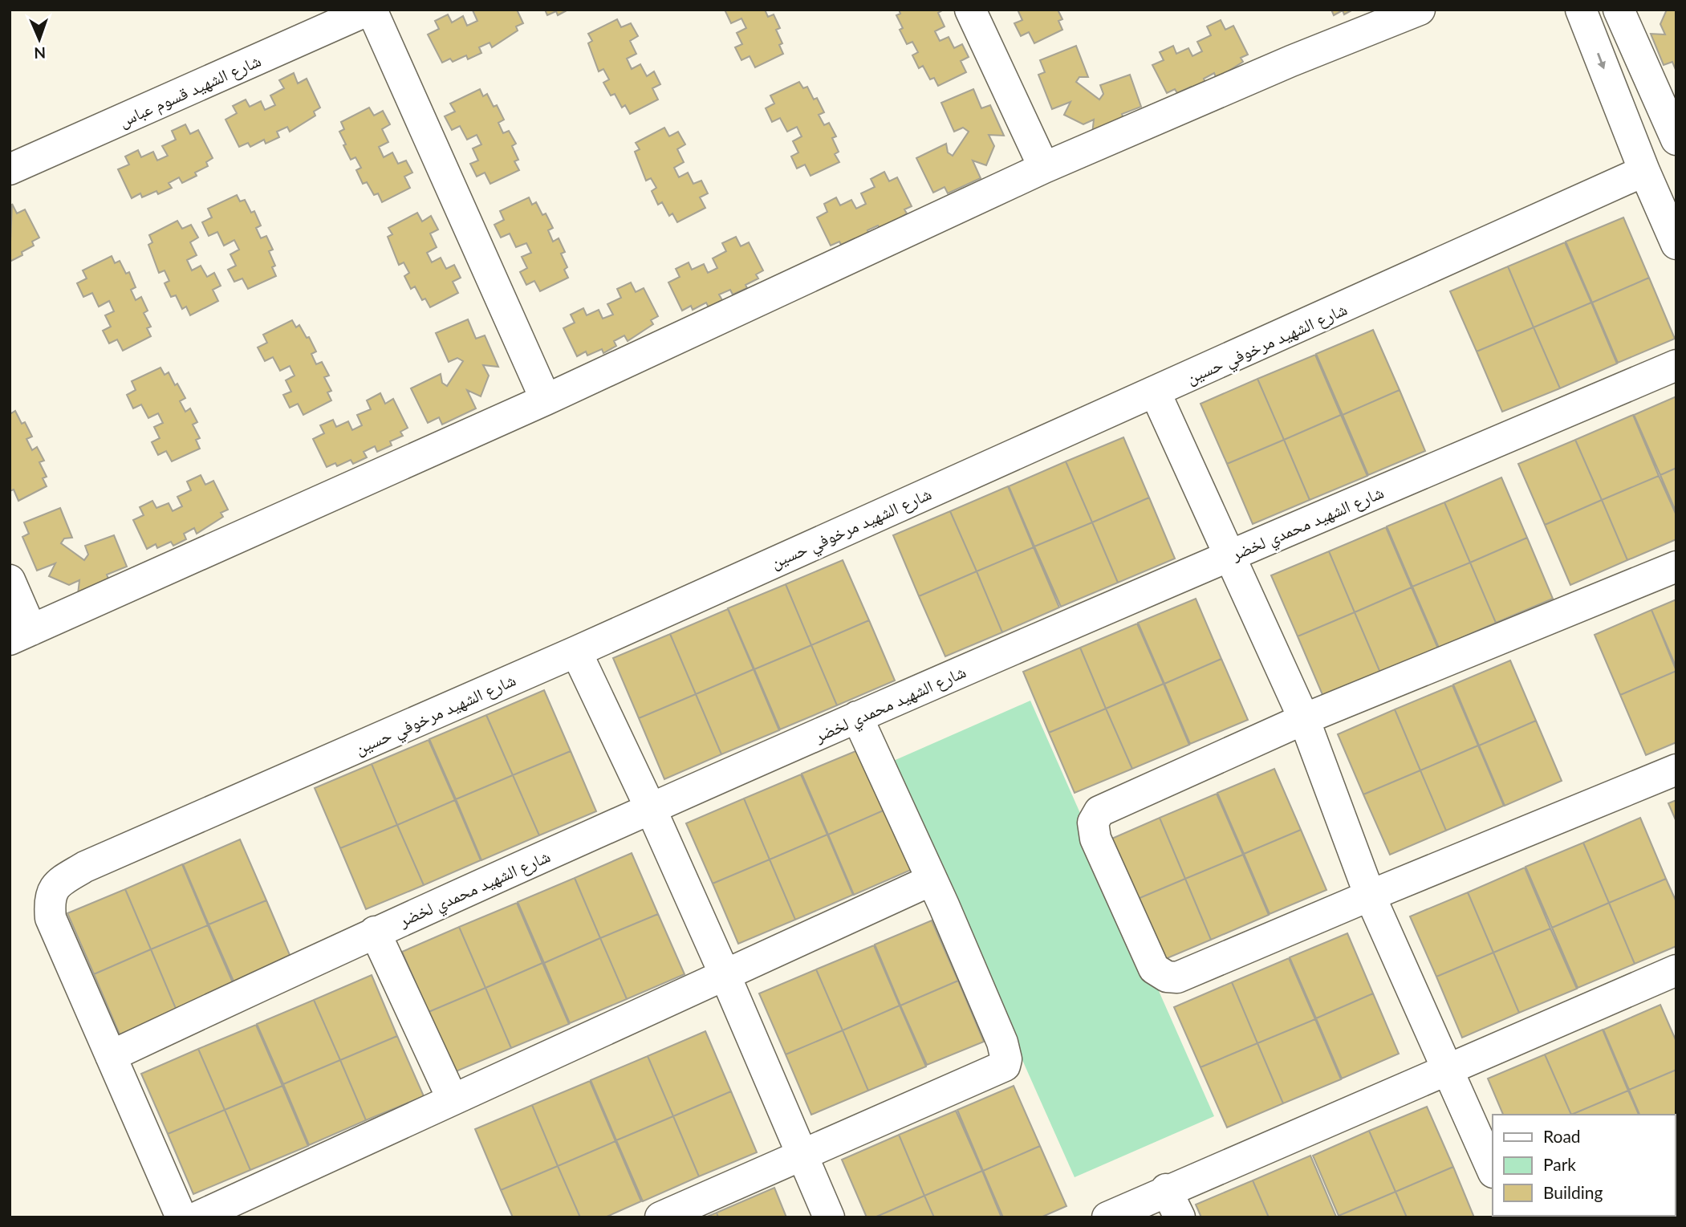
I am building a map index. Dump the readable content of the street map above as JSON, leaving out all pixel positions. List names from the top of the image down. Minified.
{"streets":{"street":["شارع الشهيد قسوم عباس","شارع الشهيد مرخوفي حسين","شارع الشهيد محمدي لخضر"]},"crossings":[["شارع الشهيد مرخوفي حسين","شارع الشهيد محمدي لخضر"]],"legend":["Road","Park","Building"],"north":"bottom"}
